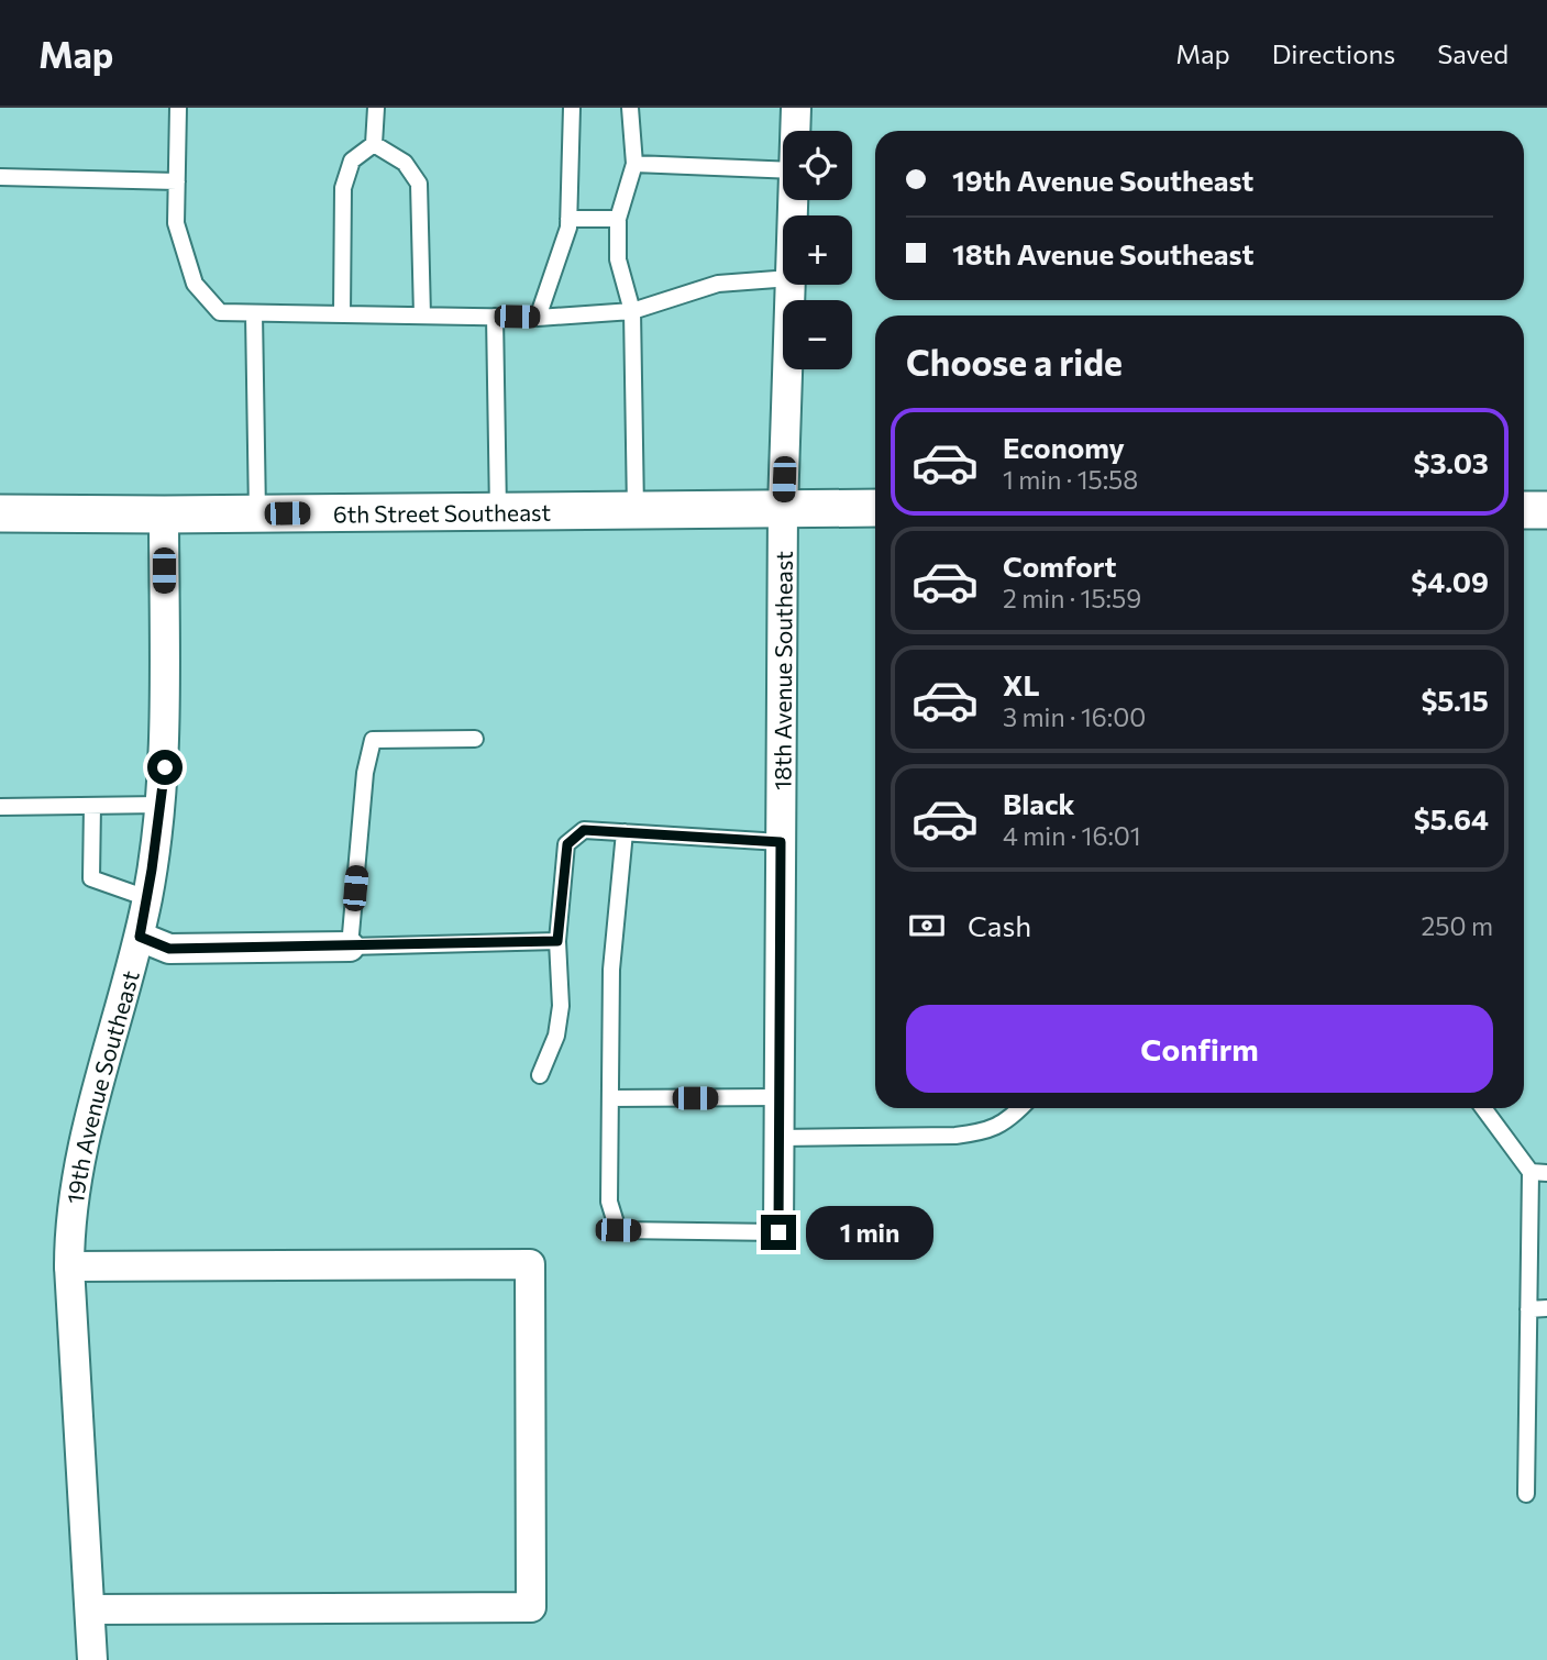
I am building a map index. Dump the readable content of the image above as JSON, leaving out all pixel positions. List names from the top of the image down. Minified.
{"streets":{"street":["6th Street Southeast","18th Avenue Southeast","19th Avenue Southeast"]},"crossings":[["6th Street Southeast","18th Avenue Southeast"],["6th Street Southeast","19th Avenue Southeast"]],"page":{"header":"Map","nav":["Map","Directions","Saved"],"map_buttons":["+","−"],"banner":["19th Avenue Southeast","18th Avenue Southeast"],"heading":"Choose a ride","list":[{"name":"Economy","note":"1 min · 15:58","value":"$3.03"},{"name":"Comfort","note":"2 min · 15:59","value":"$4.09"},{"name":"XL","note":"3 min · 16:00","value":"$5.15"},{"name":"Black","note":"4 min · 16:01","value":"$5.64"}],"pay":["Cash","250 m"],"buttons":"Confirm","bubble":"1 min"}}
